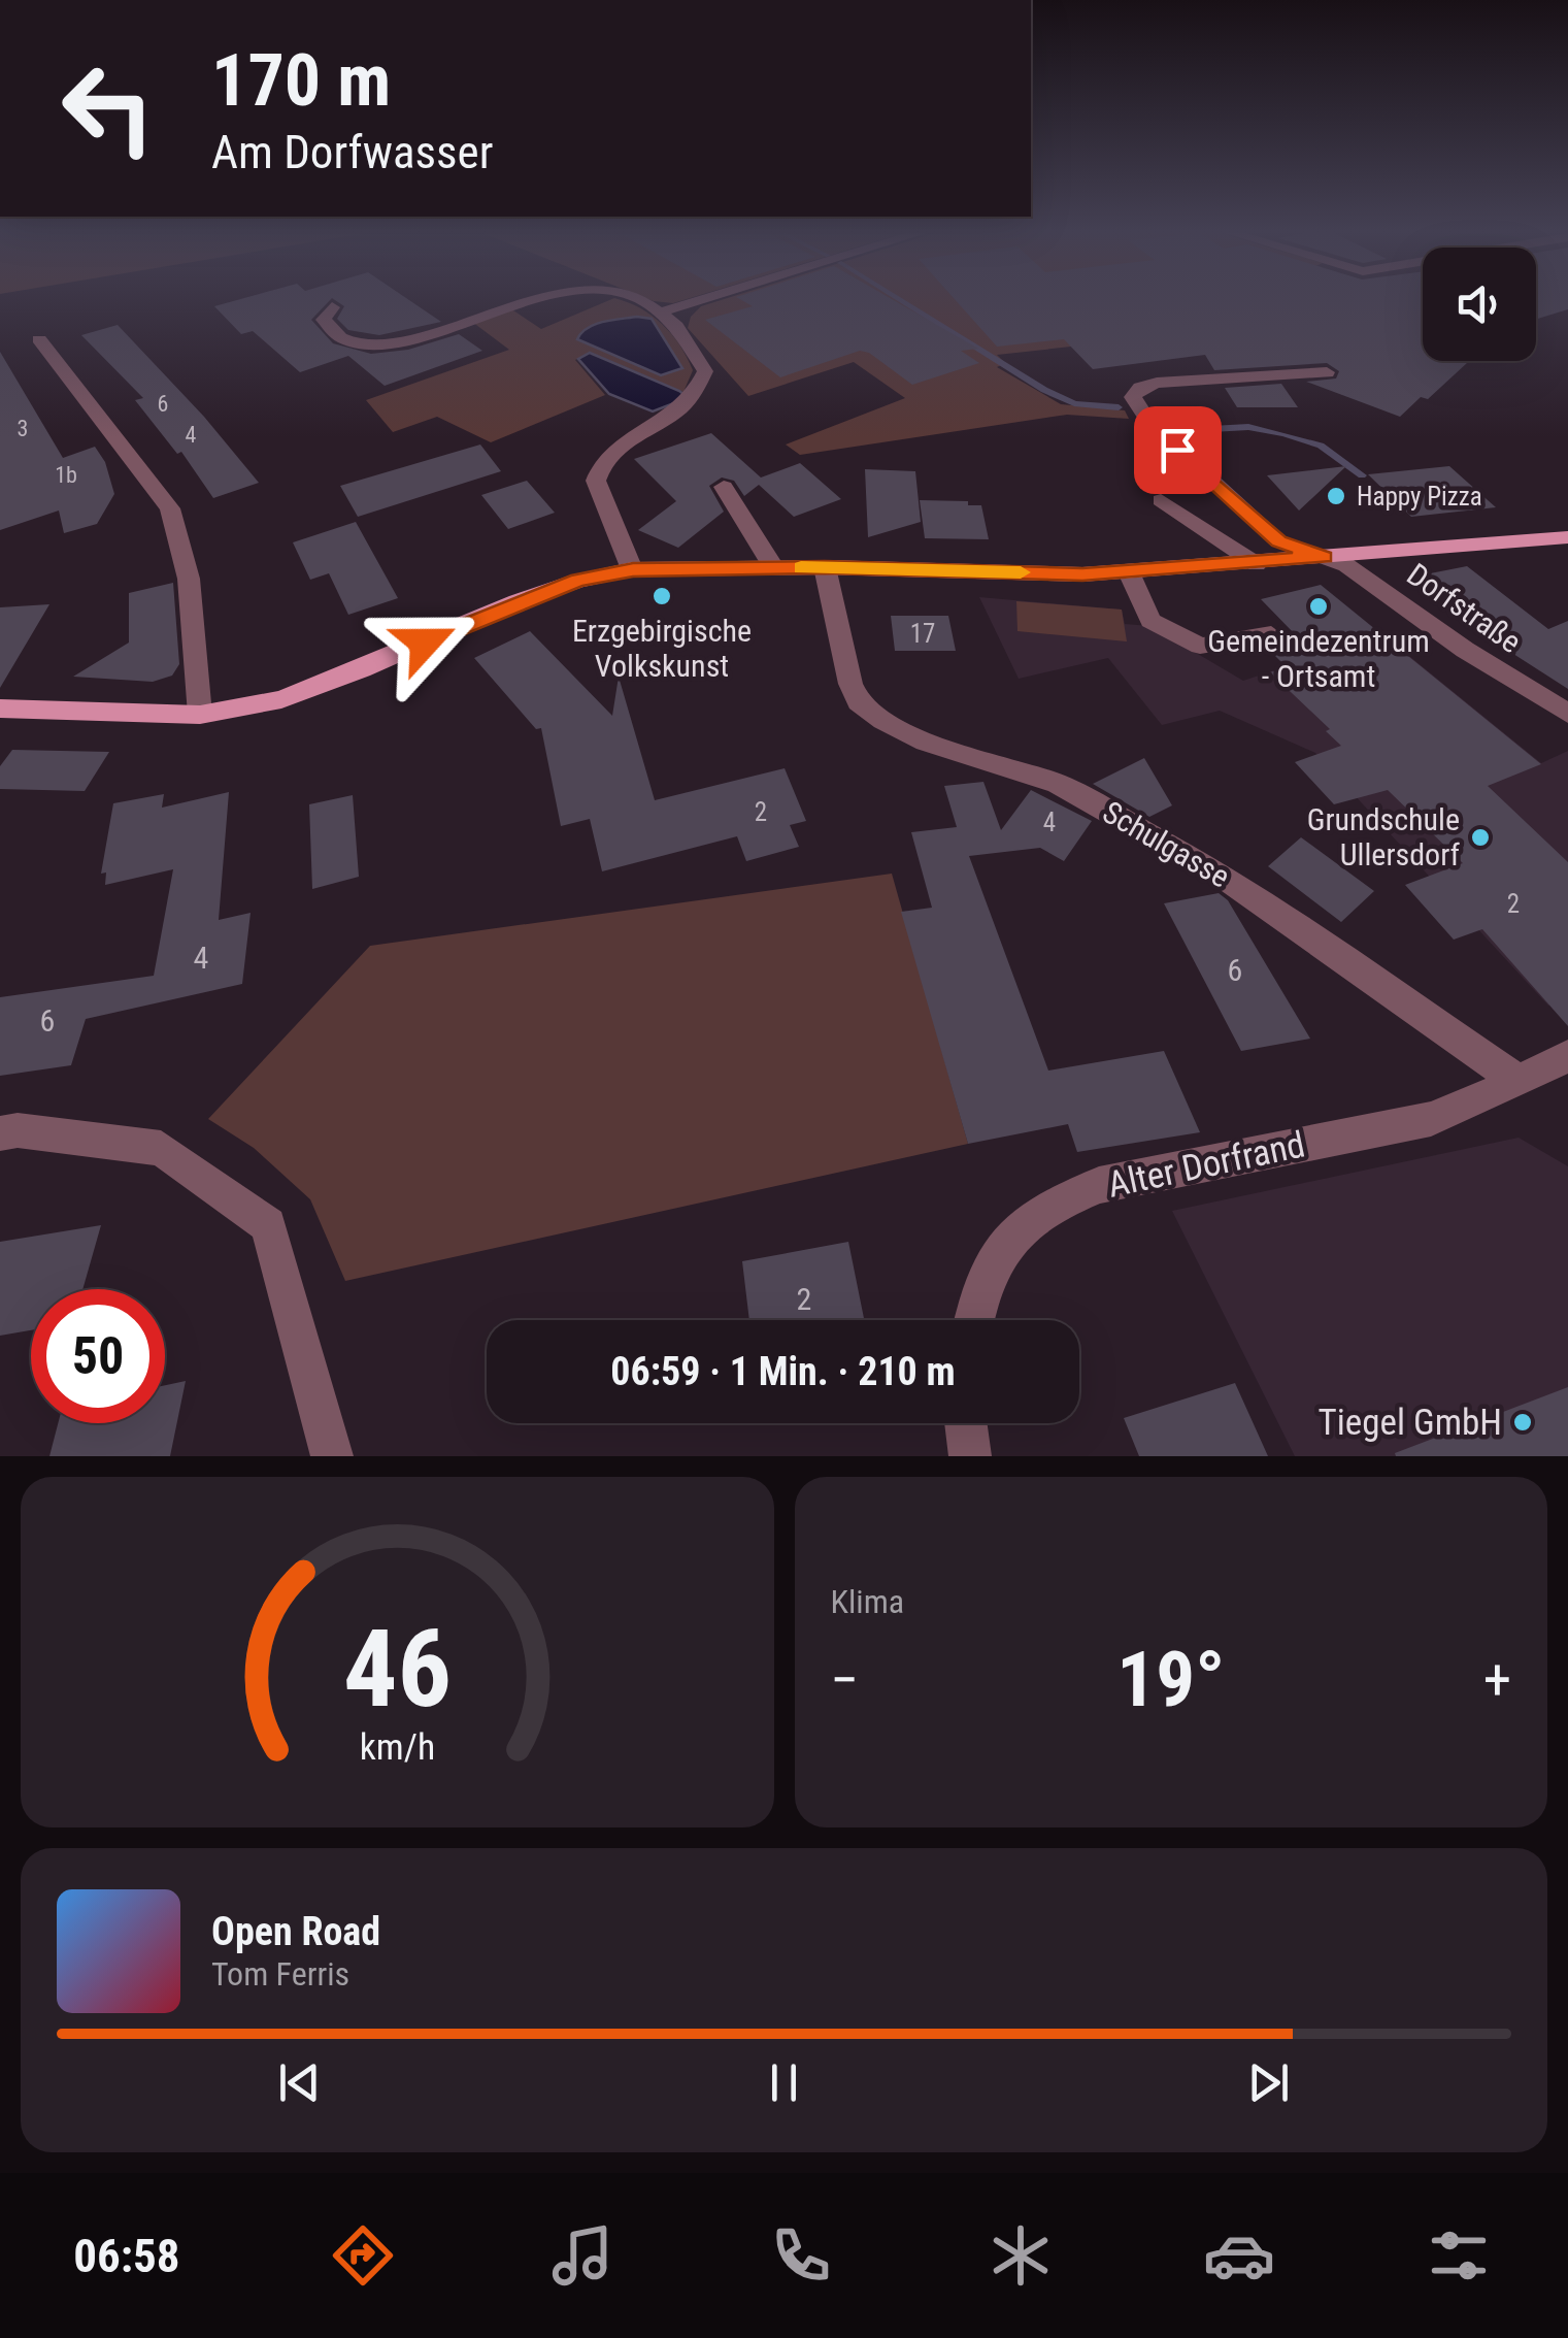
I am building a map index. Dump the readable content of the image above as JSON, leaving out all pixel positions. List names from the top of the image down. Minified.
{"streets":{"street":["Dorfstraße","Schulgasse","Alter Dorfrand"]},"crossings":[["Schulgasse","Alter Dorfrand"]],"places":["Happy Pizza","Erzgebirgische Volkskunst","Gemeindezentrum - Ortsamt","Grundschule Ullersdorf","Tiegel GmbH"],"house_numbers":["6","3","4","1b","17","2","4","2","4","6","6","2"],"page":{"turn":["170 m","Am Dorfwasser"],"limit":"50","trip":"06:59 · 1 Min. · 210 m","tile":"Klima","heat":["−","19°","+"],"song":["Open Road","Tom Ferris"],"tabs":"06:58","gauge":["46","km/h"]}}
